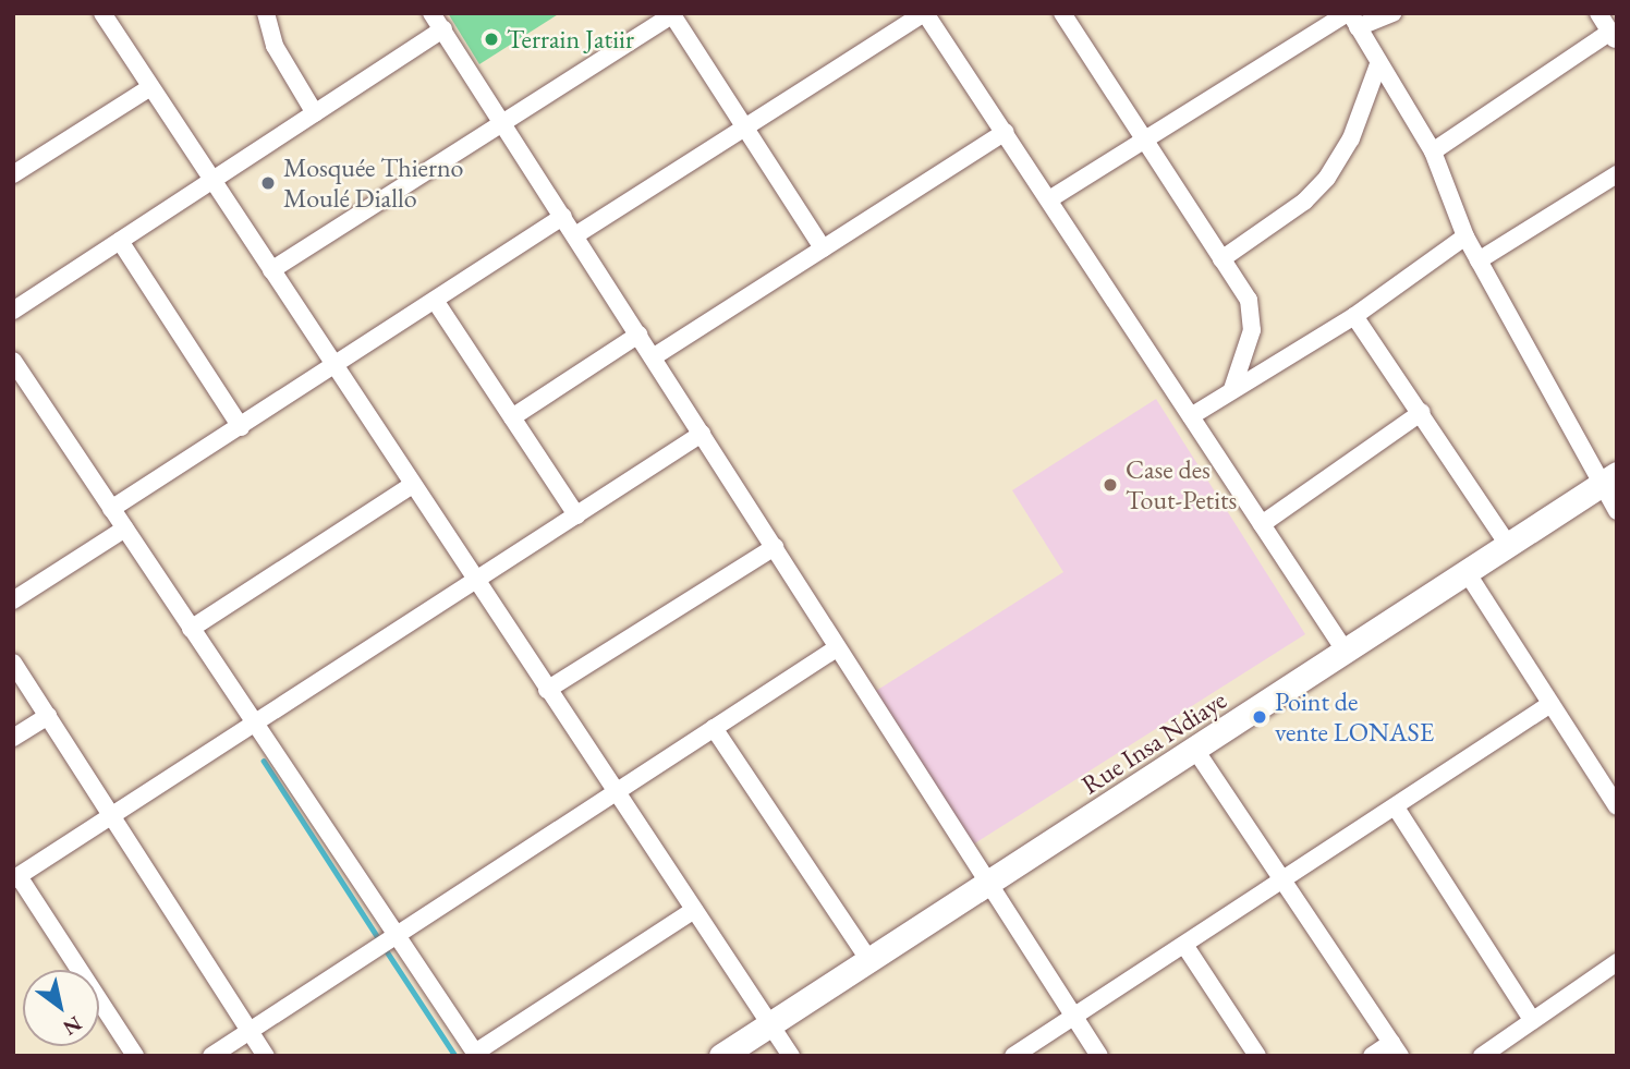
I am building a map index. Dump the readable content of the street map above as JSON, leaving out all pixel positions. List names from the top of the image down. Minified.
{"streets":{"main road":["Rue Insa Ndiaye"]},"places":["Terrain Jatiir","Mosquée Thierno Moulé Diallo","Case des Tout-Petits","Point de vente LONASE"],"north":"bottom right"}
